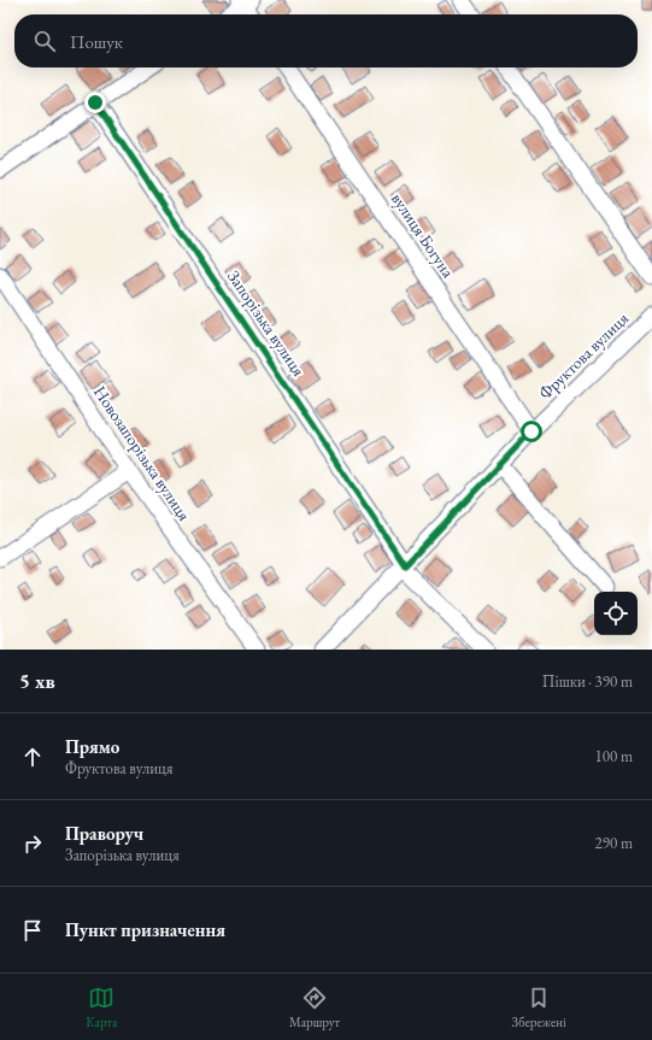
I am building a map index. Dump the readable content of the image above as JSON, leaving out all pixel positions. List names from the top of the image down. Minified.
{"streets":{"street":["вулиця Богуна","Запорізька вулиця","Фруктова вулиця","Новозапорізька вулиця"]},"crossings":[["вулиця Богуна","Фруктова вулиця"],["Запорізька вулиця","Фруктова вулиця"]],"page":{"search":"Пошук","heading":["5 хв","Пішки · 390 m"],"list":[["Прямо","Фруктова вулиця","100 m"],["Праворуч","Запорізька вулиця","290 m"],"Пункт призначення"],"nav":["Карта","Маршрут","Збережені"]}}
